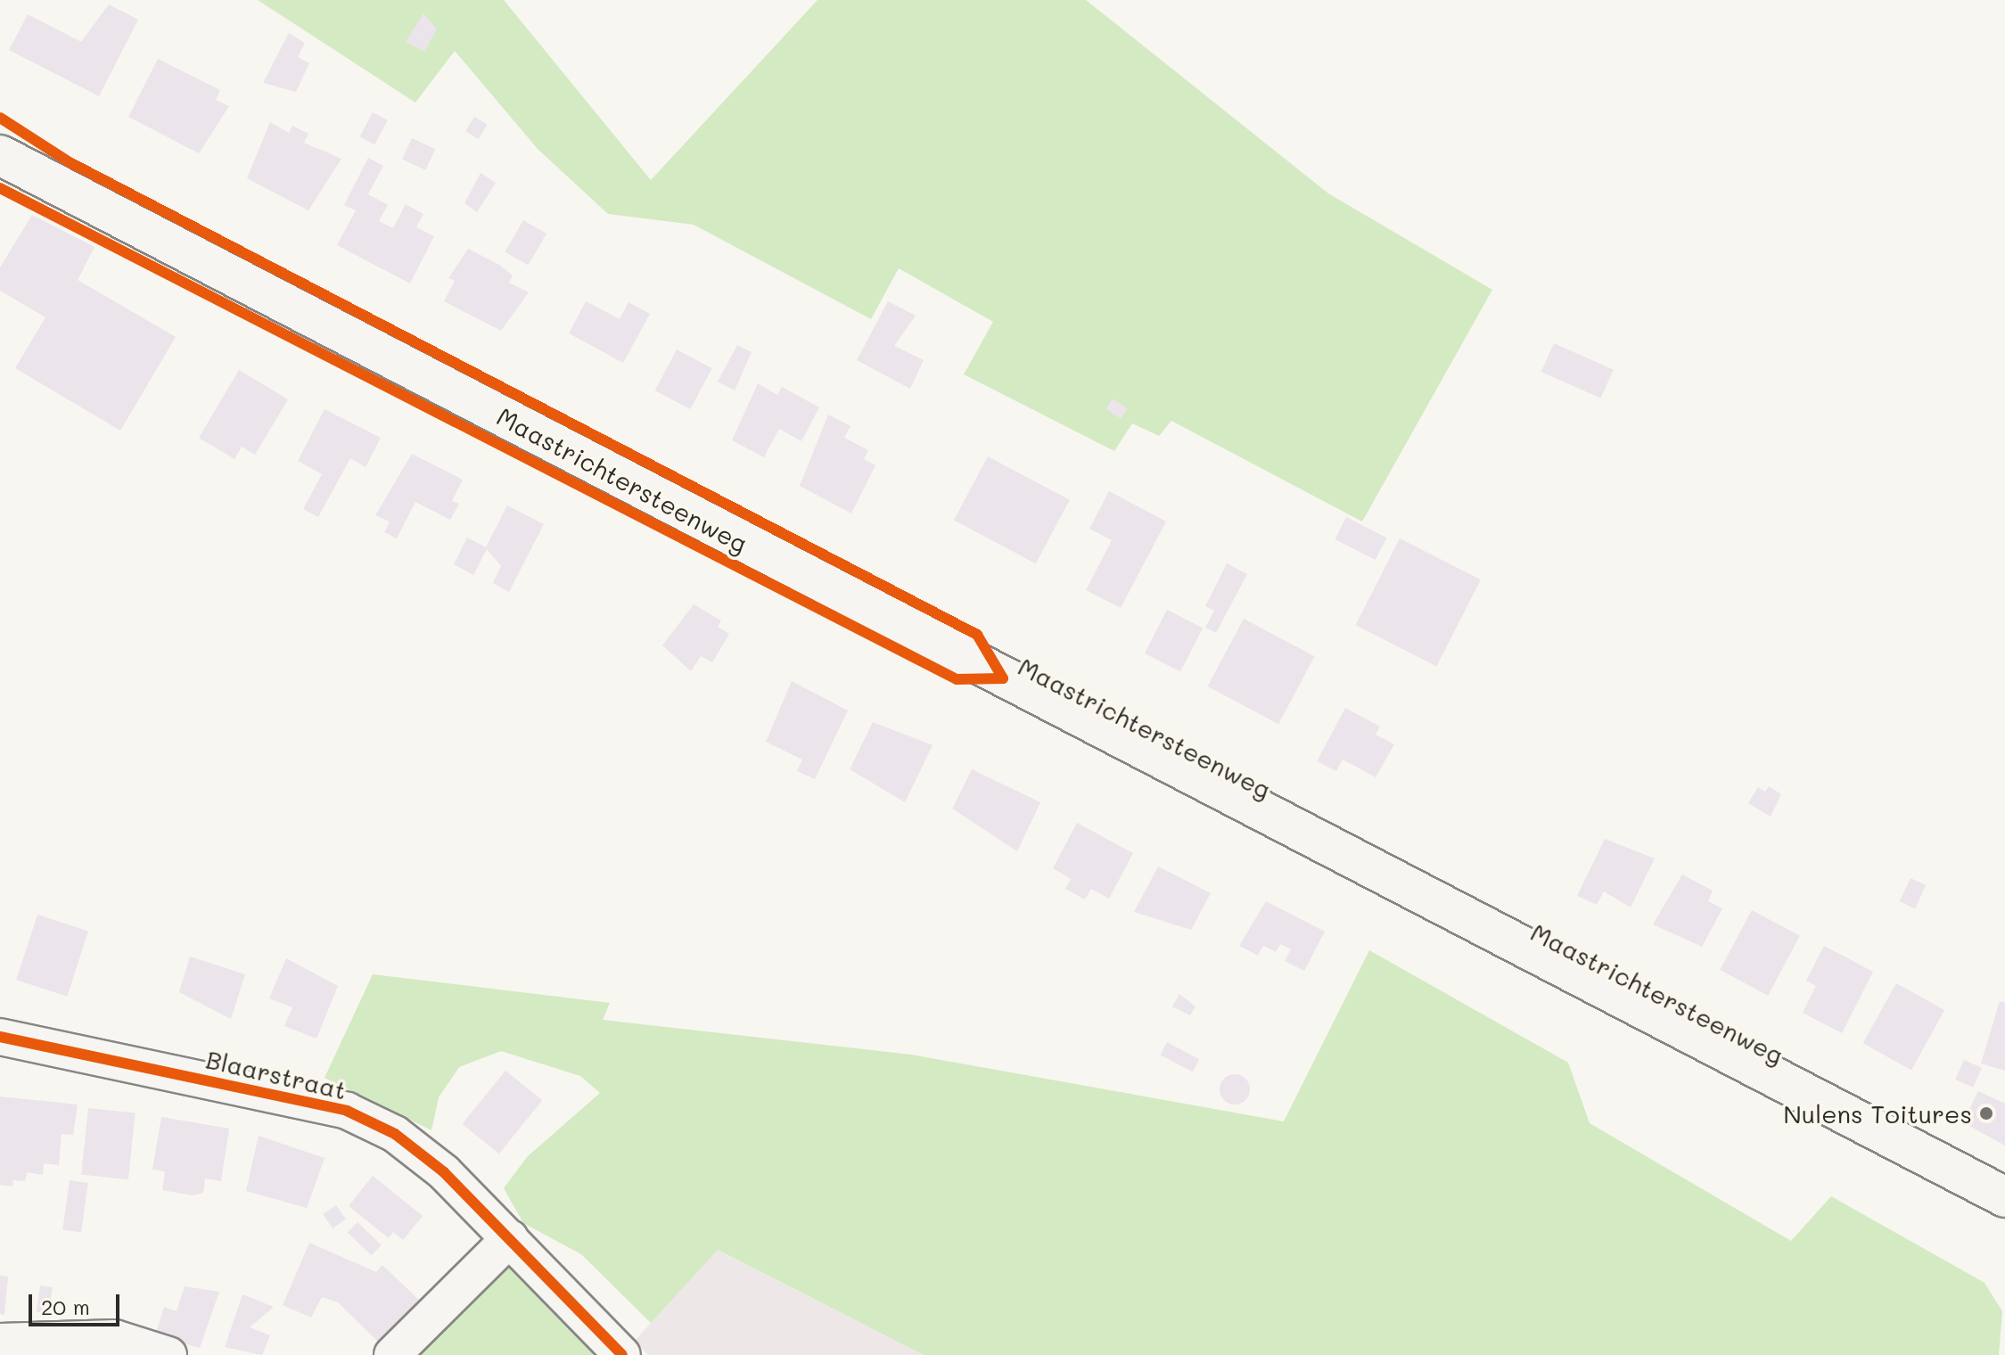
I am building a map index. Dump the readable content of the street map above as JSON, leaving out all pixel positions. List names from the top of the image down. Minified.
{"streets":{"main road":["Maastrichtersteenweg"],"street":["Blaarstraat"]},"places":["Nulens Toitures"],"scale_bar":"20 m"}
